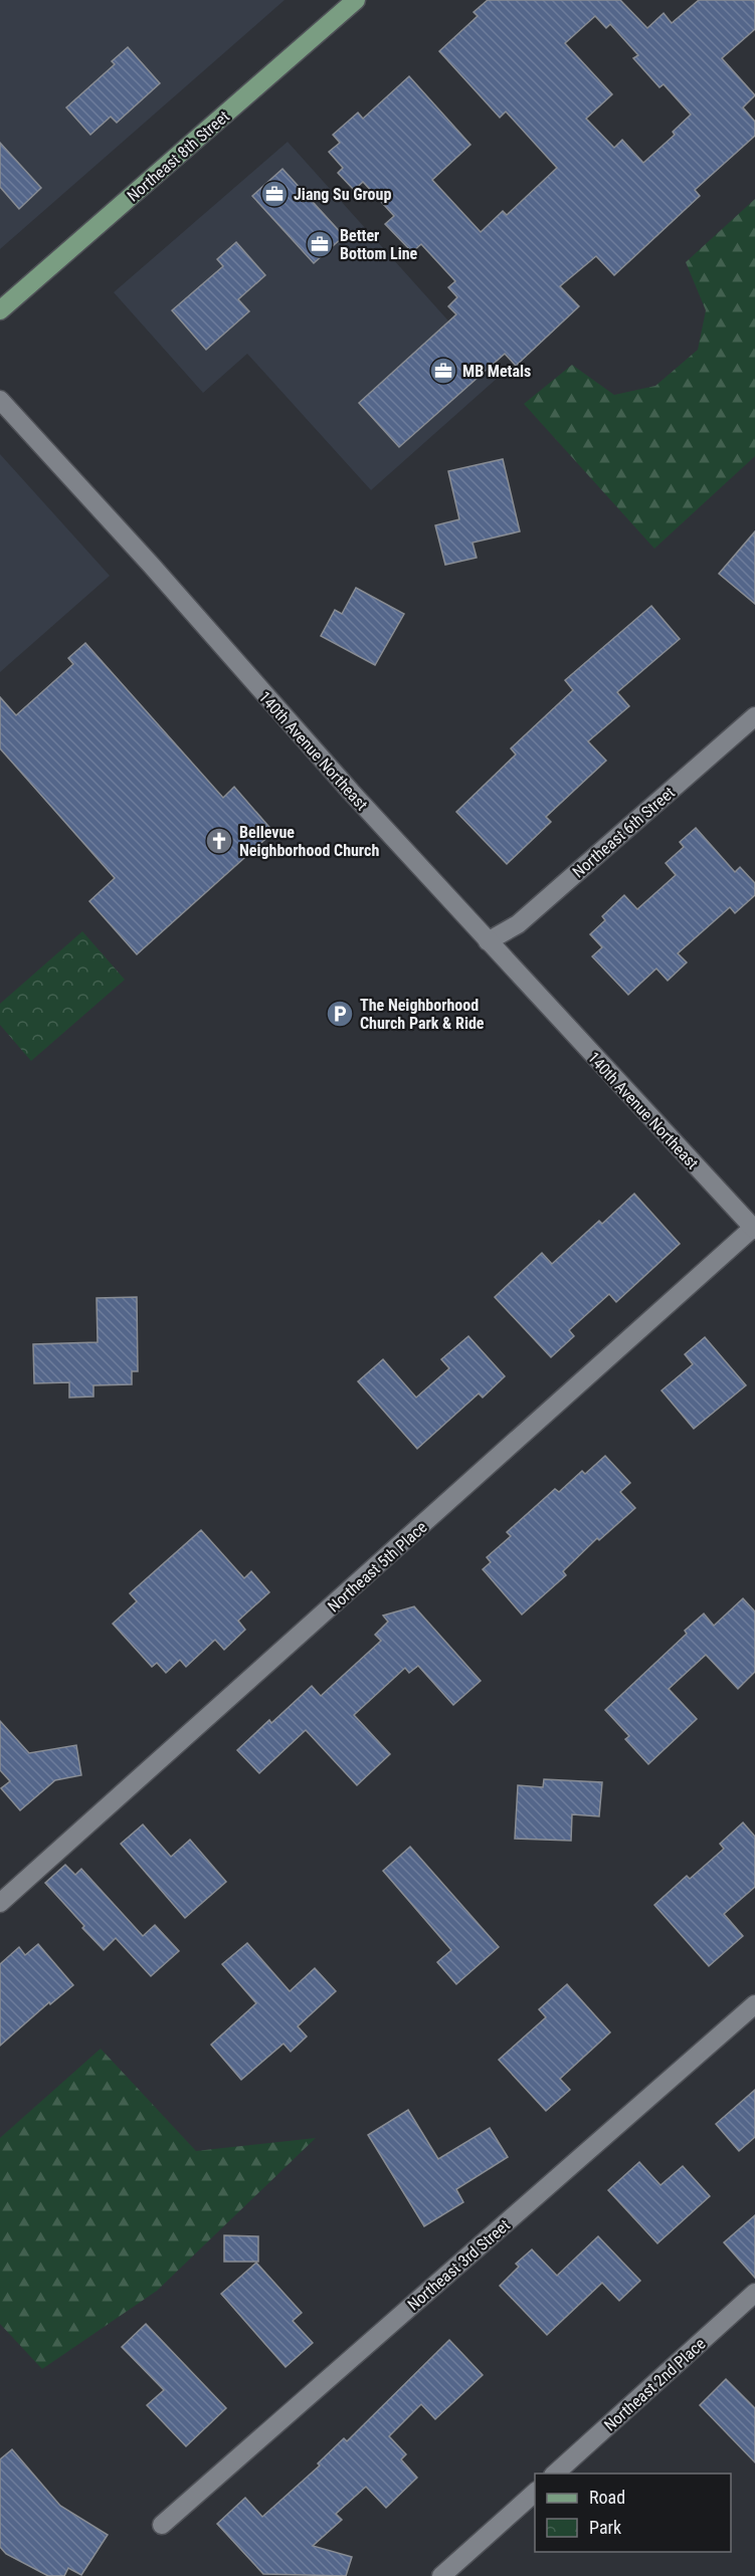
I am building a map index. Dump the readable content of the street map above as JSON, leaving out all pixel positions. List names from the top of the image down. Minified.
{"streets":{"main road":["Northeast 8th Street"],"street":["140th Avenue Northeast","Northeast 6th Street","Northeast 5th Place","Northeast 3rd Street","Northeast 2nd Place"]},"crossings":[["140th Avenue Northeast","Northeast 6th Street"],["140th Avenue Northeast","Northeast 5th Place"]],"places":{"office":["Jiang Su Group","Better Bottom Line","MB Metals"],"church":["Bellevue Neighborhood Church"],"parking":["The Neighborhood Church Park & Ride"]},"legend":["Road","Park"]}
